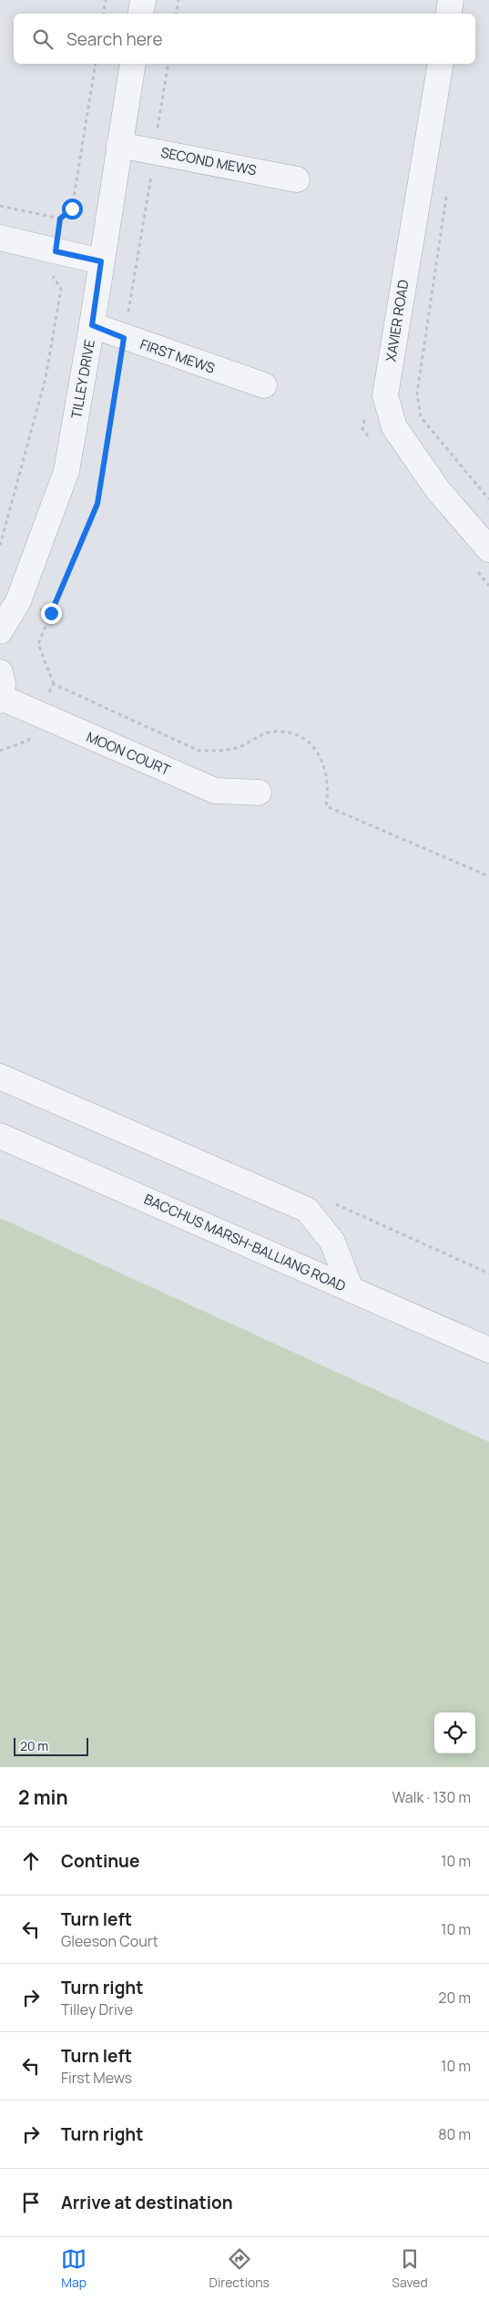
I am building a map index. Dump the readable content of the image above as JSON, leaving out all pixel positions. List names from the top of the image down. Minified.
{"streets":{"street":["SECOND MEWS","XAVIER ROAD","FIRST MEWS","TILLEY DRIVE","MOON COURT","BACCHUS MARSH-BALLIANG ROAD"]},"crossings":[["SECOND MEWS","TILLEY DRIVE"],["FIRST MEWS","TILLEY DRIVE"]],"scale_bar":"20 m","page":{"search":"Search here","scale":"20 m","heading":["2 min","Walk · 130 m"],"list":[["Continue","10 m"],["Turn left","Gleeson Court","10 m"],["Turn right","Tilley Drive","20 m"],["Turn left","First Mews","10 m"],["Turn right","80 m"],"Arrive at destination"],"nav":["Map","Directions","Saved"]}}
